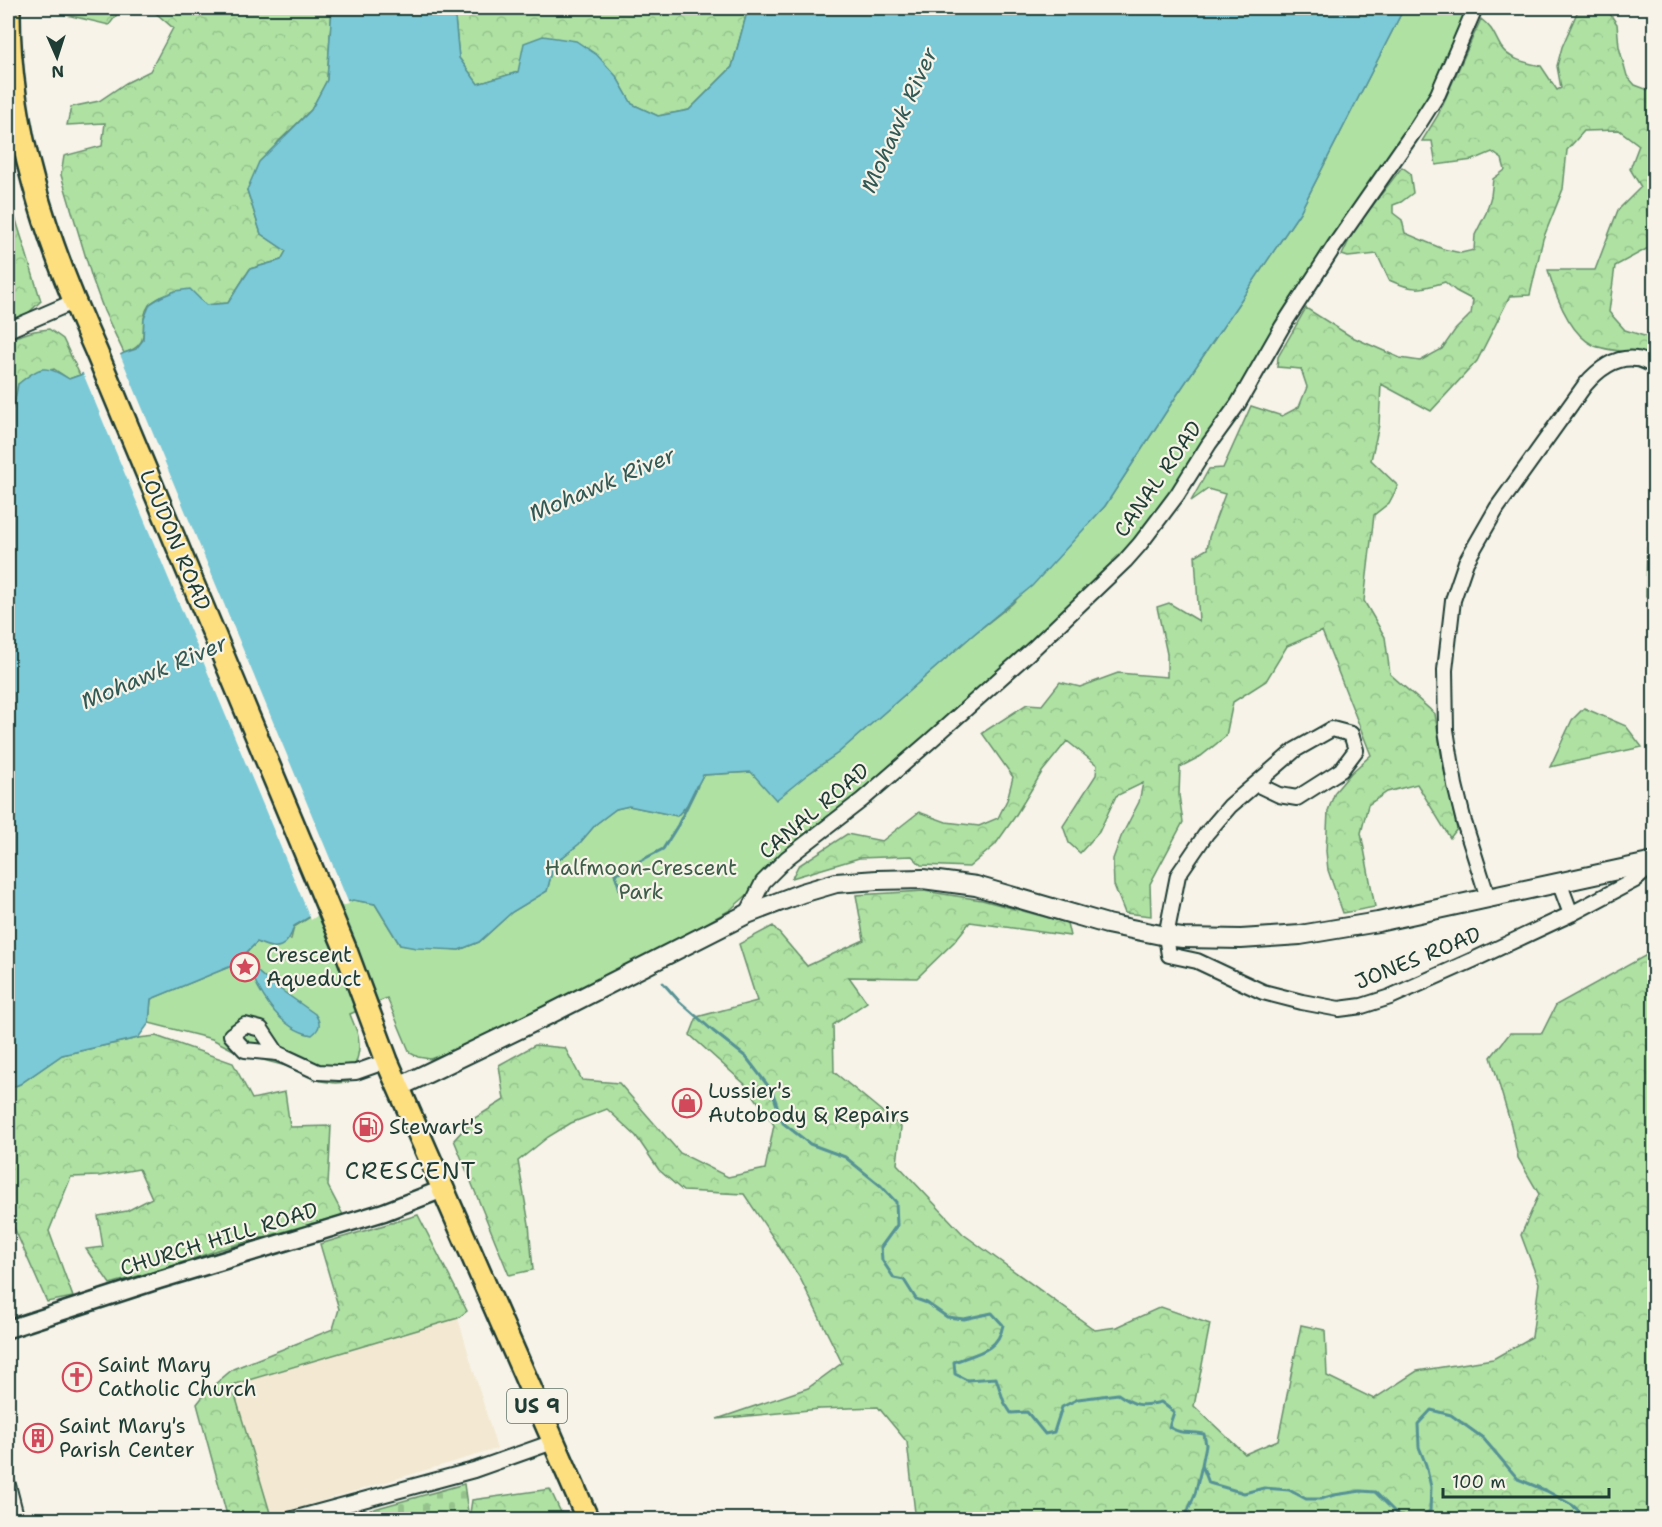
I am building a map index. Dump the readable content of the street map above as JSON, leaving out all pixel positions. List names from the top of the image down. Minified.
{"streets":{"main road":["LOUDON ROAD","US 9"],"street":["CANAL ROAD","JONES ROAD","CHURCH HILL ROAD"]},"crossings":[["LOUDON ROAD","US 9"],["CHURCH HILL ROAD","US 9"]],"districts":["CRESCENT"],"water":["Mohawk River"],"parks":["Halfmoon-Crescent Park"],"places":{"place":["Crescent Aqueduct"],"shop":["Lussier's Autobody & Repairs"],"fuel station":["Stewart's"],"church":["Saint Mary Catholic Church"],"building":["Saint Mary's Parish Center"]},"scale_bar":"100 m","north":"bottom"}
